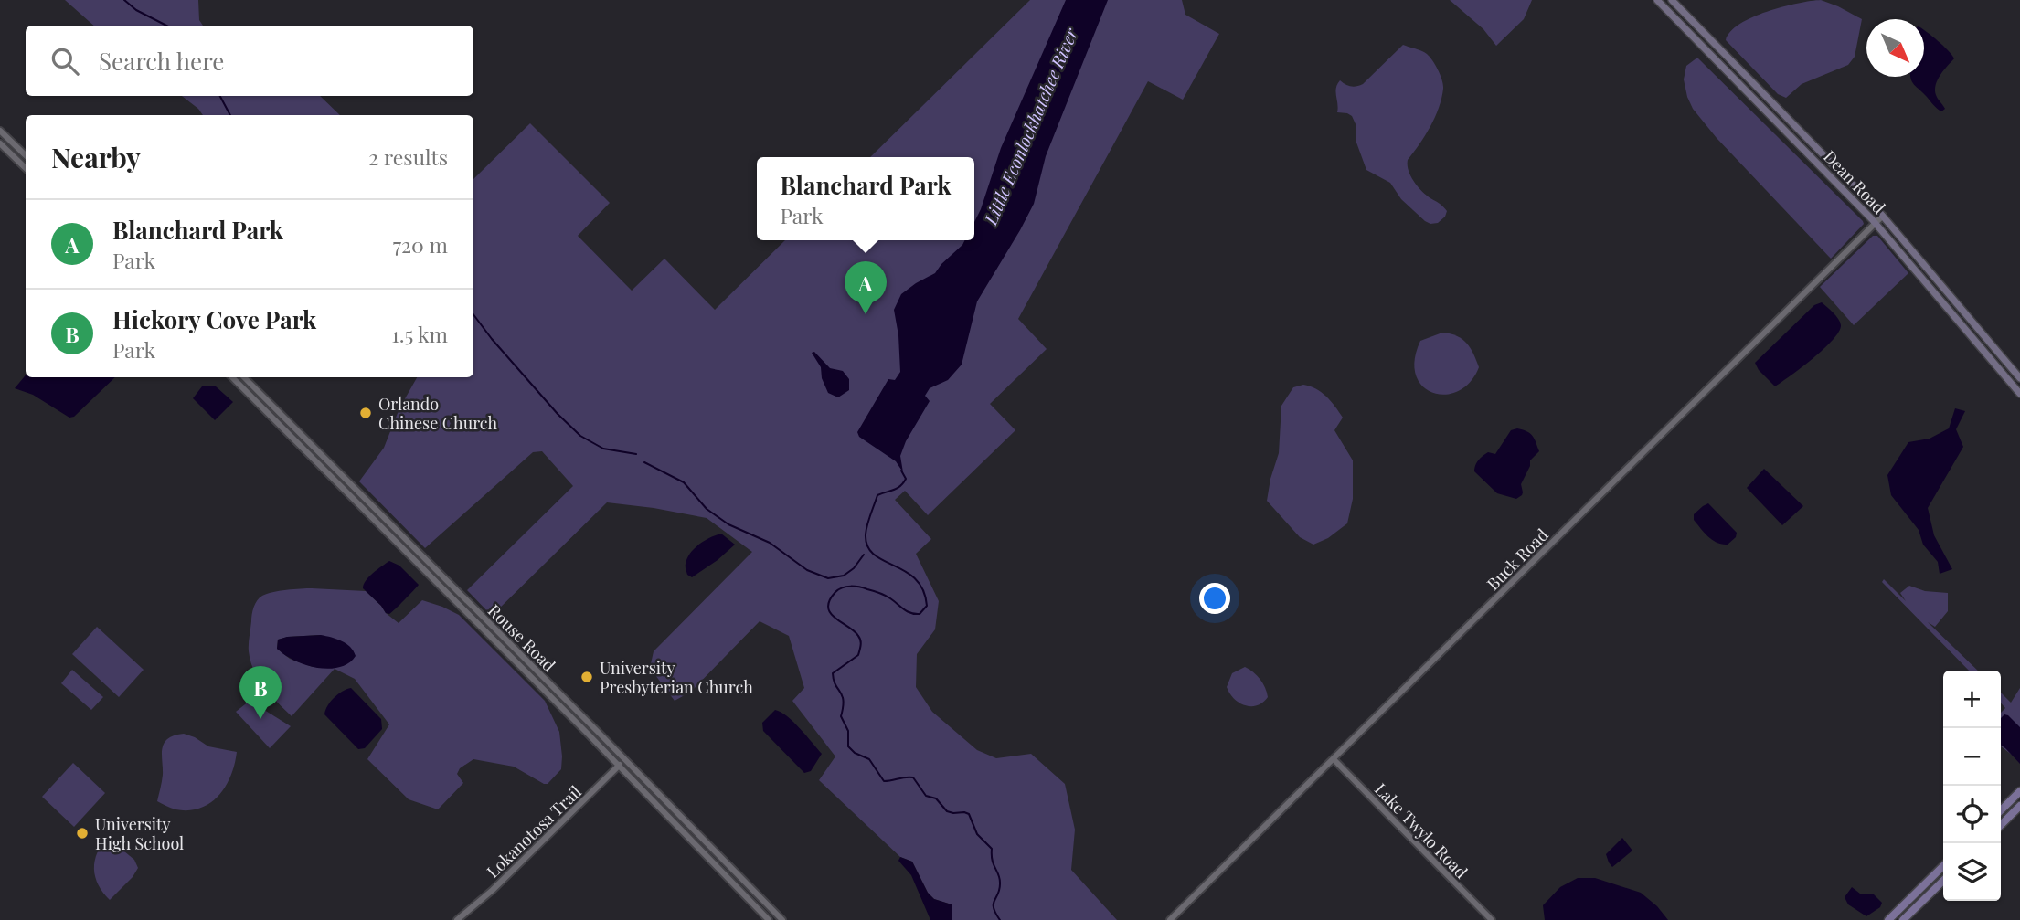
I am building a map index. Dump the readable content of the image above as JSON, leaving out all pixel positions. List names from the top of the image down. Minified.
{"streets":{"main road":["Dean Road"],"street":["Buck Road","Rouse Road","Lake Twylo Road","Lokanotosa Trail"]},"crossings":[["Dean Road","Buck Road"],["Buck Road","Lake Twylo Road"],["Rouse Road","Lokanotosa Trail"]],"water":["Little Econlockhatchee River"],"places":["Orlando Chinese Church","University Presbyterian Church","University High School"],"north":"bottom right","page":{"search":"Search here","heading":["Nearby","2 results"],"popup":["Blanchard Park","Park"],"list":[{"mark":"A","name":"Blanchard Park","note":"Park","value":"720 m"},{"mark":"B","name":"Hickory Cove Park","note":"Park","value":"1.5 km"}],"pins":["A","B"],"map_buttons":["+","−"]}}
